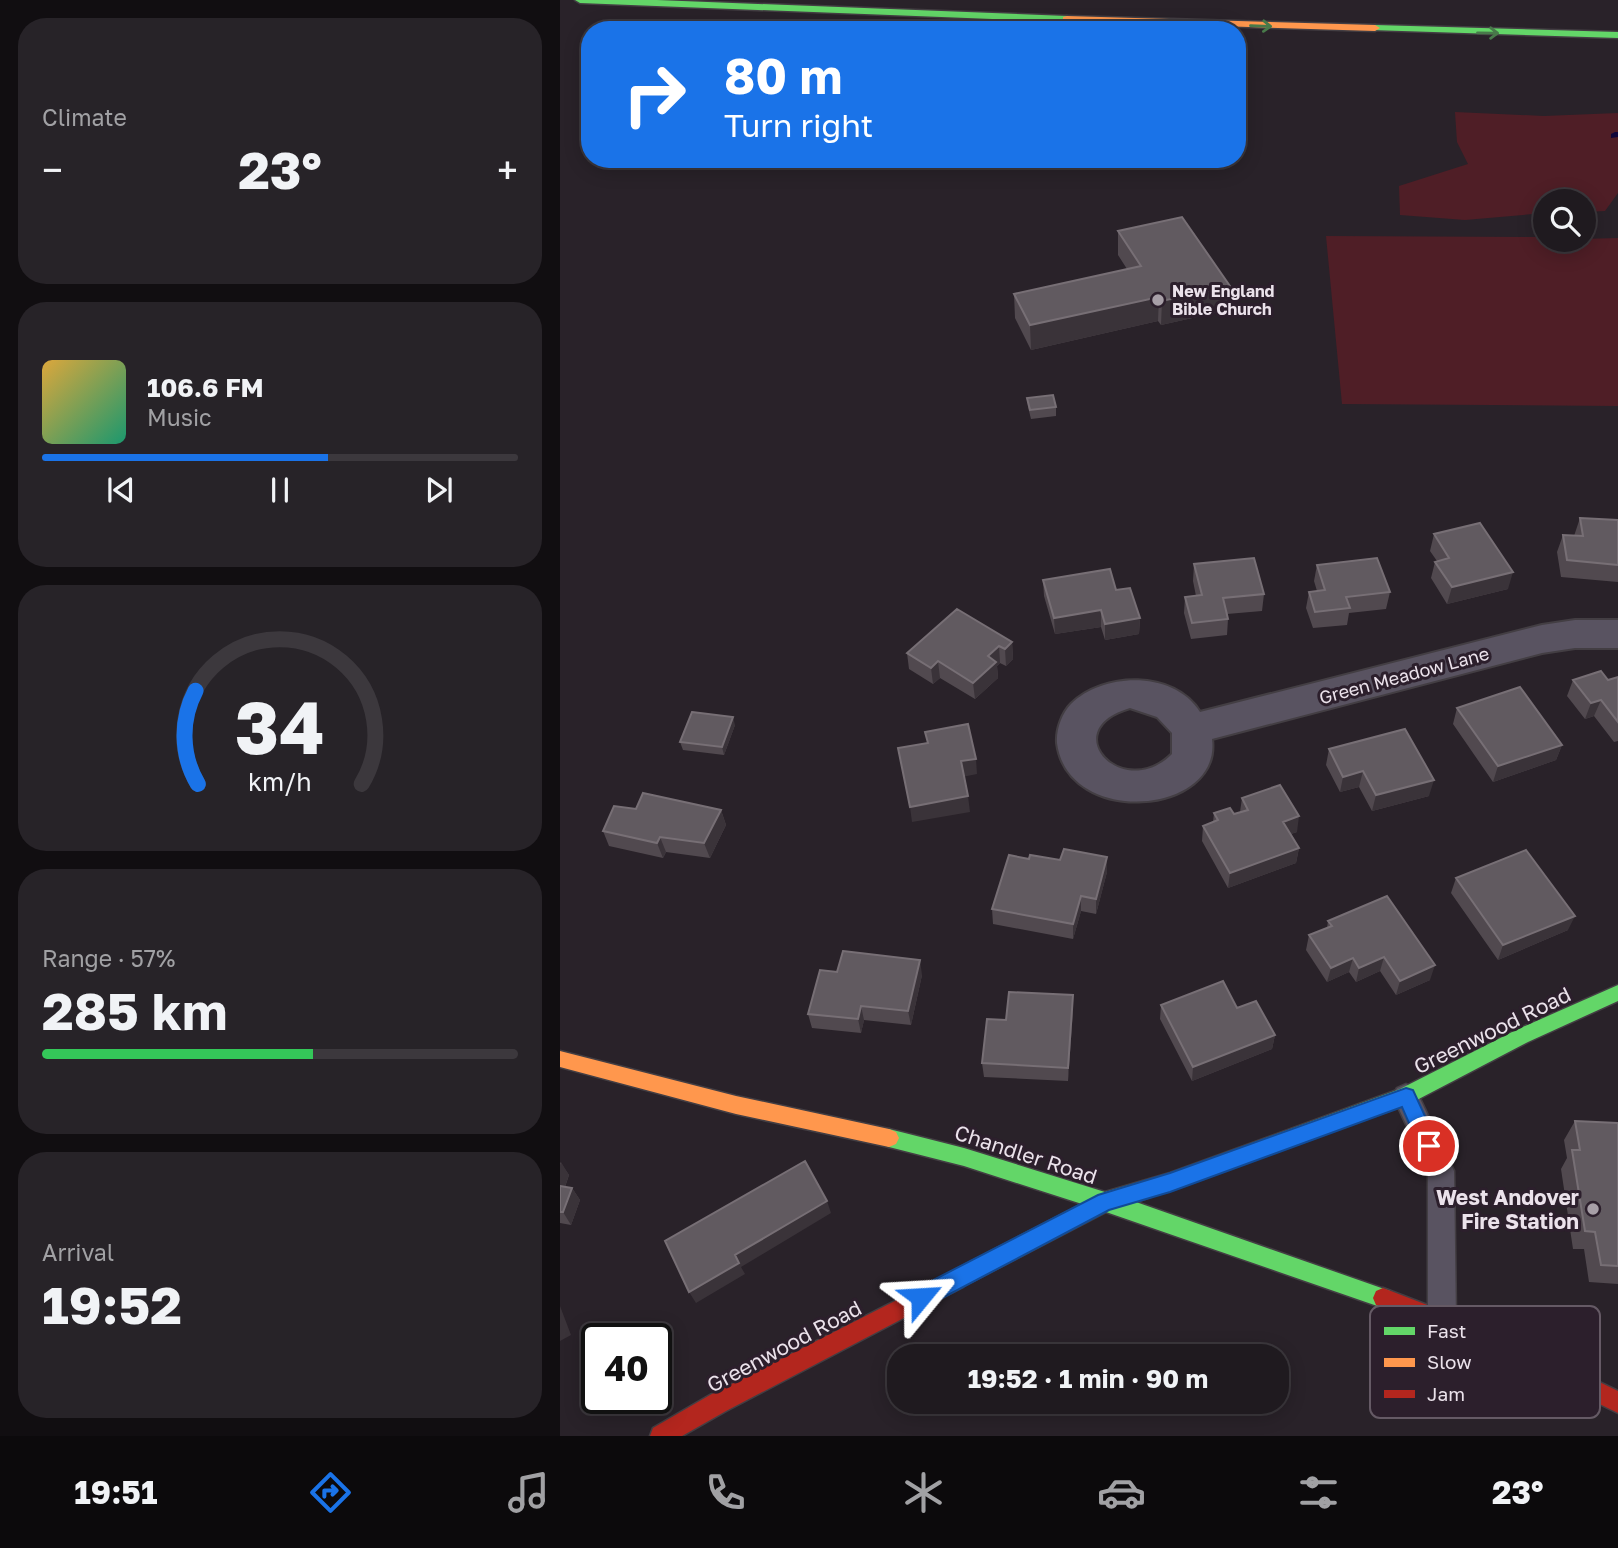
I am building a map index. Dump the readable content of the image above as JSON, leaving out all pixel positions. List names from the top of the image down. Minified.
{"streets":{"main road":["Greenwood Road","Chandler Road"],"street":["Green Meadow Lane"]},"crossings":[["Greenwood Road","Chandler Road"]],"places":["New England Bible Church","West Andover Fire Station"],"legend":["Fast","Slow","Jam"],"page":{"tile":["Climate",["Range · 57%","285 km"],["Arrival","19:52"]],"turn":["80 m","Turn right"],"heat":["−","23°","+"],"song":["106.6 FM","Music"],"limit":"40","trip":"19:52 · 1 min · 90 m","tabs":["19:51","23°"],"gauge":["34","km/h"]}}
